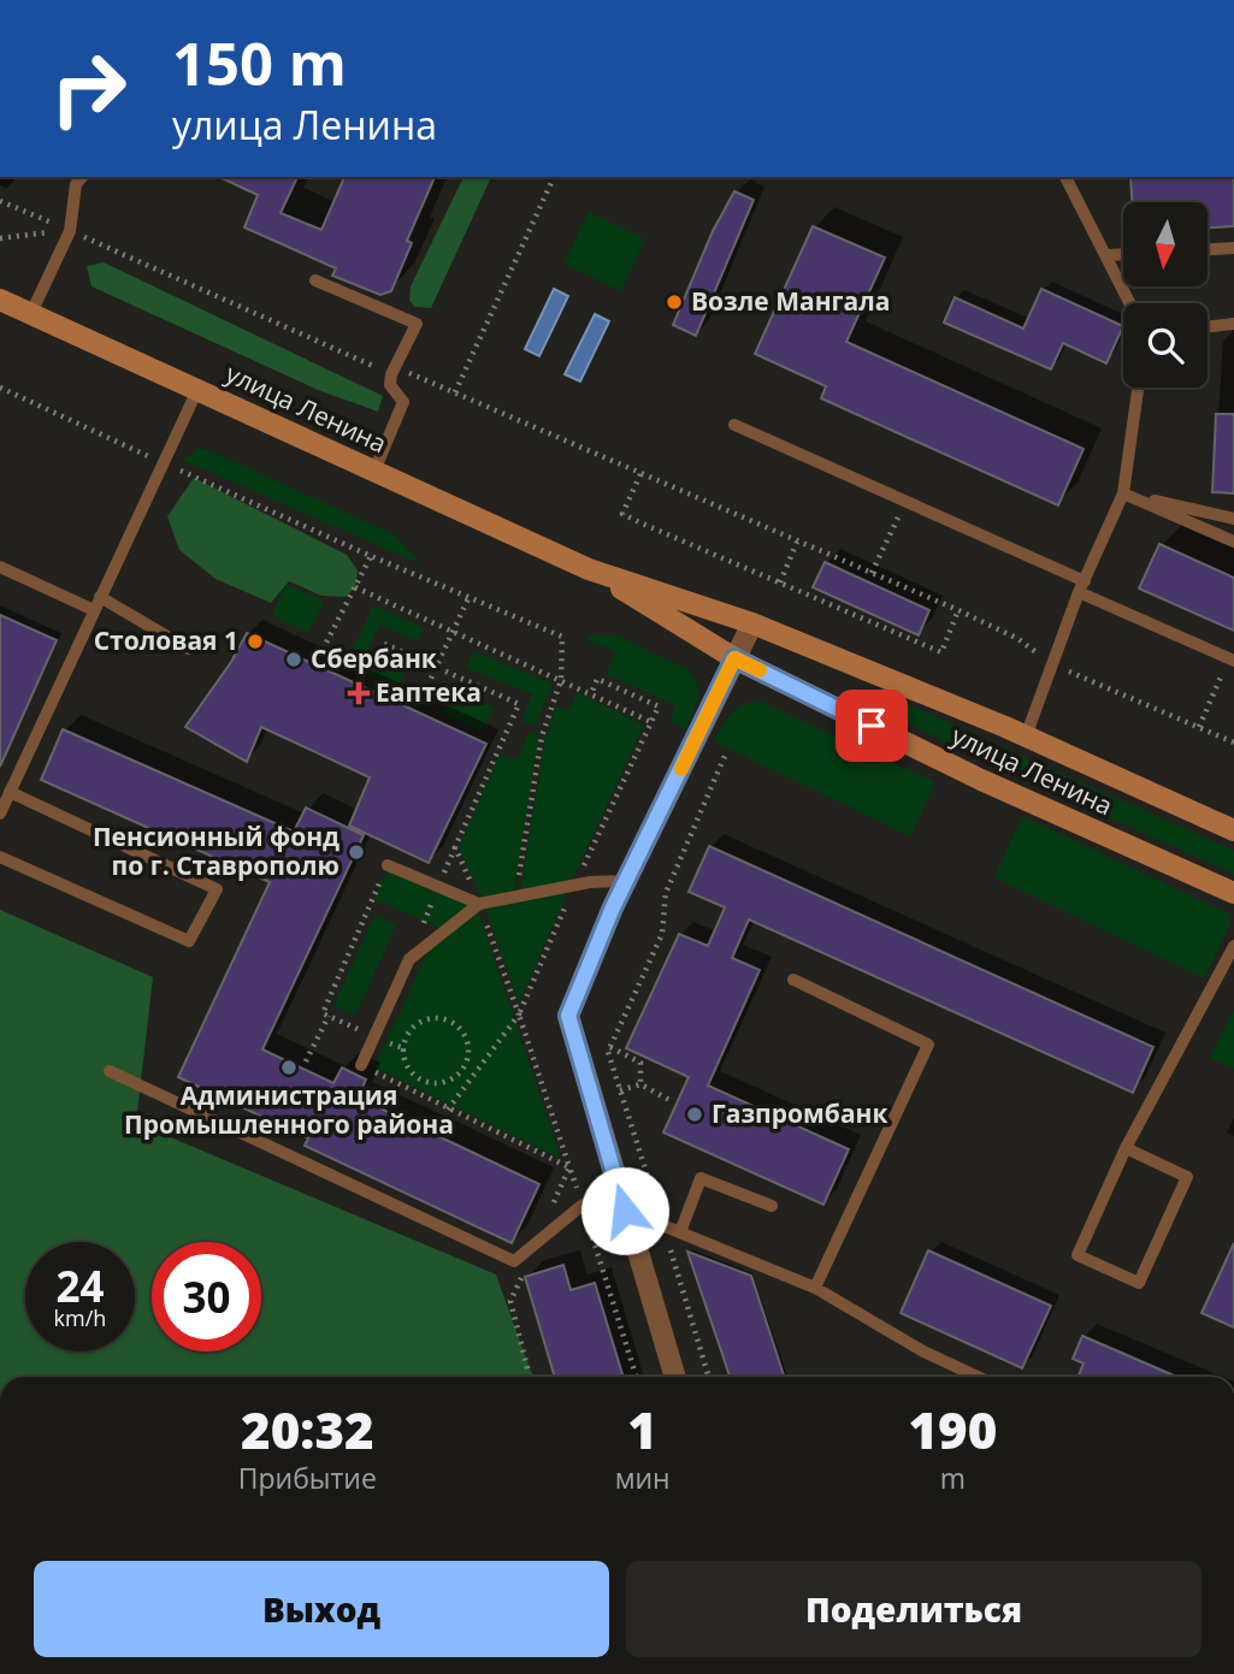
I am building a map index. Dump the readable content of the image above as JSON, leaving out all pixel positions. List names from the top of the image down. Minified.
{"streets":{"main road":["улица Ленина"]},"places":{"other":["Возле Мангала","Столовая 1","Сбербанк","Пенсионный фонд по г. Ставрополю","Администрация Промышленного района","Газпромбанк"],"health":["Еаптека"]},"north":"bottom","page":{"turn":["150 m","улица Ленина"],"speed":"24 km/h","limit":"30","eta":["20:32","Прибытие","1","мин","190","m"],"buttons":["Выход","Поделиться"]}}
